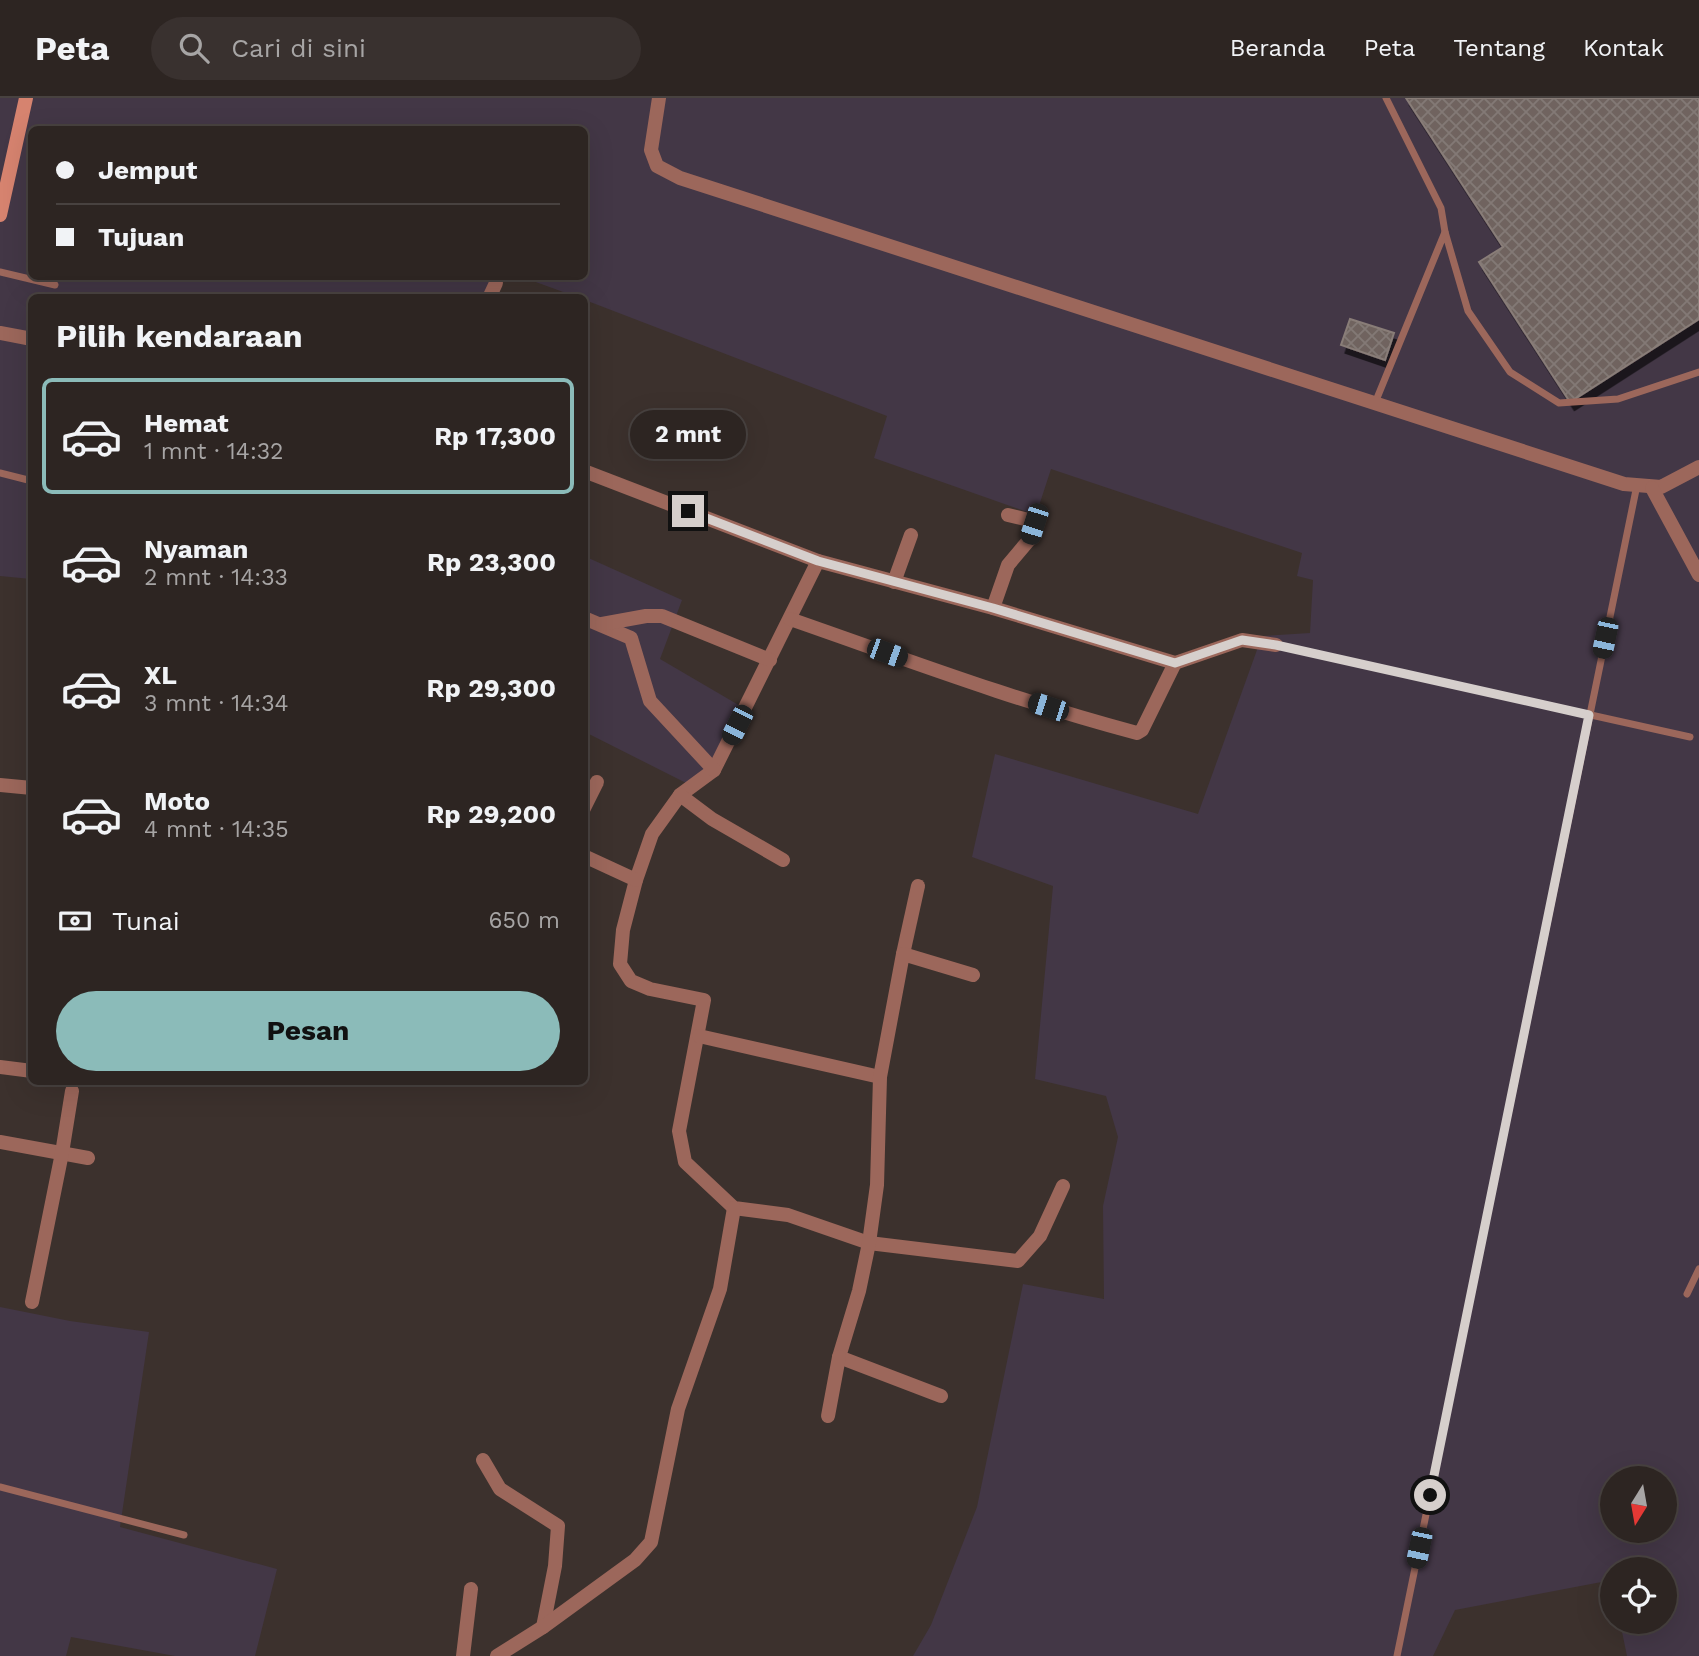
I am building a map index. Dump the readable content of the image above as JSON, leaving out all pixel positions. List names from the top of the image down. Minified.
{"north":"bottom","page":{"header":"Peta","search":"Cari di sini","nav":["Beranda","Peta","Tentang","Kontak"],"banner":["Jemput","Tujuan"],"heading":"Pilih kendaraan","list":[{"name":"Hemat","note":"1 mnt · 14:32","value":"Rp 17,300"},{"name":"Nyaman","note":"2 mnt · 14:33","value":"Rp 23,300"},{"name":"XL","note":"3 mnt · 14:34","value":"Rp 29,300"},{"name":"Moto","note":"4 mnt · 14:35","value":"Rp 29,200"}],"bubble":"2 mnt","pay":["Tunai","650 m"],"buttons":"Pesan"}}
